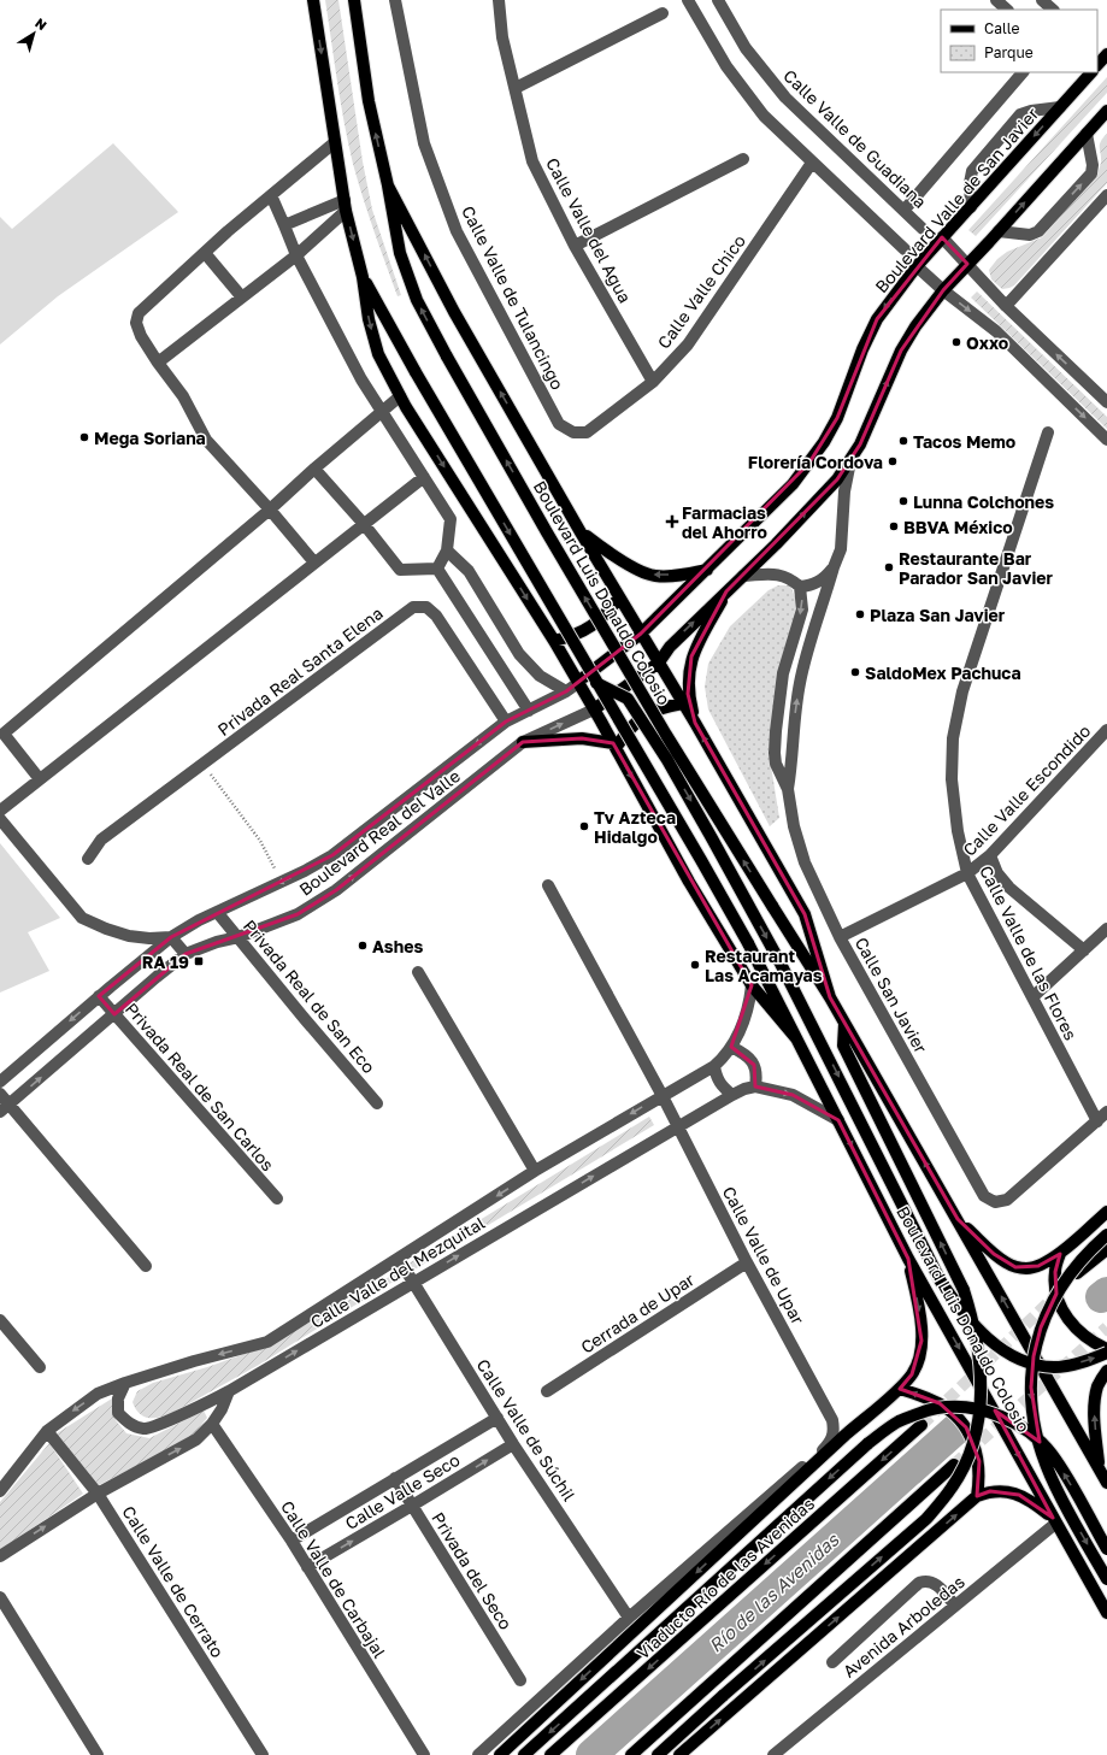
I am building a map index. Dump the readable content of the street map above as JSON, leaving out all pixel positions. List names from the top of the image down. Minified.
{"streets":{"main road":["Boulevard Valle de San Javier","Boulevard Luis Donaldo Colosio","Viaducto Río de las Avenidas"],"street":["Calle Valle de Guadiana","Calle Valle del Agua","Calle Valle Chico","Calle Valle de Tulancingo","Privada Real Santa Elena","Calle Valle Escondido","Boulevard Real del Valle","Calle Valle de las Flores","Calle San Javier","Privada Real de San Eco","Privada Real de San Carlos","Calle Valle de Upar","Calle Valle del Mezquital","Cerrada de Upar","Calle Valle de Súchil","Calle Valle Seco","Privada del Seco","Calle Valle de Carbajal","Calle Valle de Cerrato","Avenida Arboledas"]},"crossings":[["Calle Valle de Guadiana","Boulevard Valle de San Javier"],["Boulevard Valle de San Javier","Boulevard Luis Donaldo Colosio"],["Boulevard Valle de San Javier","Boulevard Real del Valle"],["Calle Valle del Agua","Calle Valle Chico"],["Calle Valle Chico","Calle Valle de Tulancingo"],["Boulevard Luis Donaldo Colosio","Boulevard Real del Valle"],["Boulevard Luis Donaldo Colosio","Calle Valle del Mezquital"],["Boulevard Luis Donaldo Colosio","Avenida Arboledas"],["Privada Real Santa Elena","Boulevard Real del Valle"],["Calle Valle Escondido","Calle Valle de las Flores"],["Calle Valle Escondido","Calle San Javier"],["Boulevard Real del Valle","Privada Real de San Eco"],["Boulevard Real del Valle","Privada Real de San Carlos"],["Calle Valle de las Flores","Calle San Javier"],["Calle Valle de Upar","Calle Valle del Mezquital"],["Calle Valle de Upar","Cerrada de Upar"],["Calle Valle de Upar","Calle Valle de Súchil"],["Calle Valle del Mezquital","Calle Valle de Súchil"],["Calle Valle del Mezquital","Calle Valle de Cerrato"],["Calle Valle de Súchil","Calle Valle Seco"],["Calle Valle Seco","Privada del Seco"],["Calle Valle Seco","Calle Valle de Carbajal"]],"water":["Río de las Avenidas"],"places":{"other":["Oxxo","Mega Soriana","Tacos Memo","Florería Cordova","Lunna Colchones","BBVA México","Restaurante Bar Parador San Javier","Plaza San Javier","SaldoMex Pachuca","Tv Azteca Hidalgo","Ashes","Restaurant Las Acamayas"],"health":["Farmacias del Ahorro"],"transit":["RA 19"]},"legend":["Calle","Parque"],"north":"top right"}
